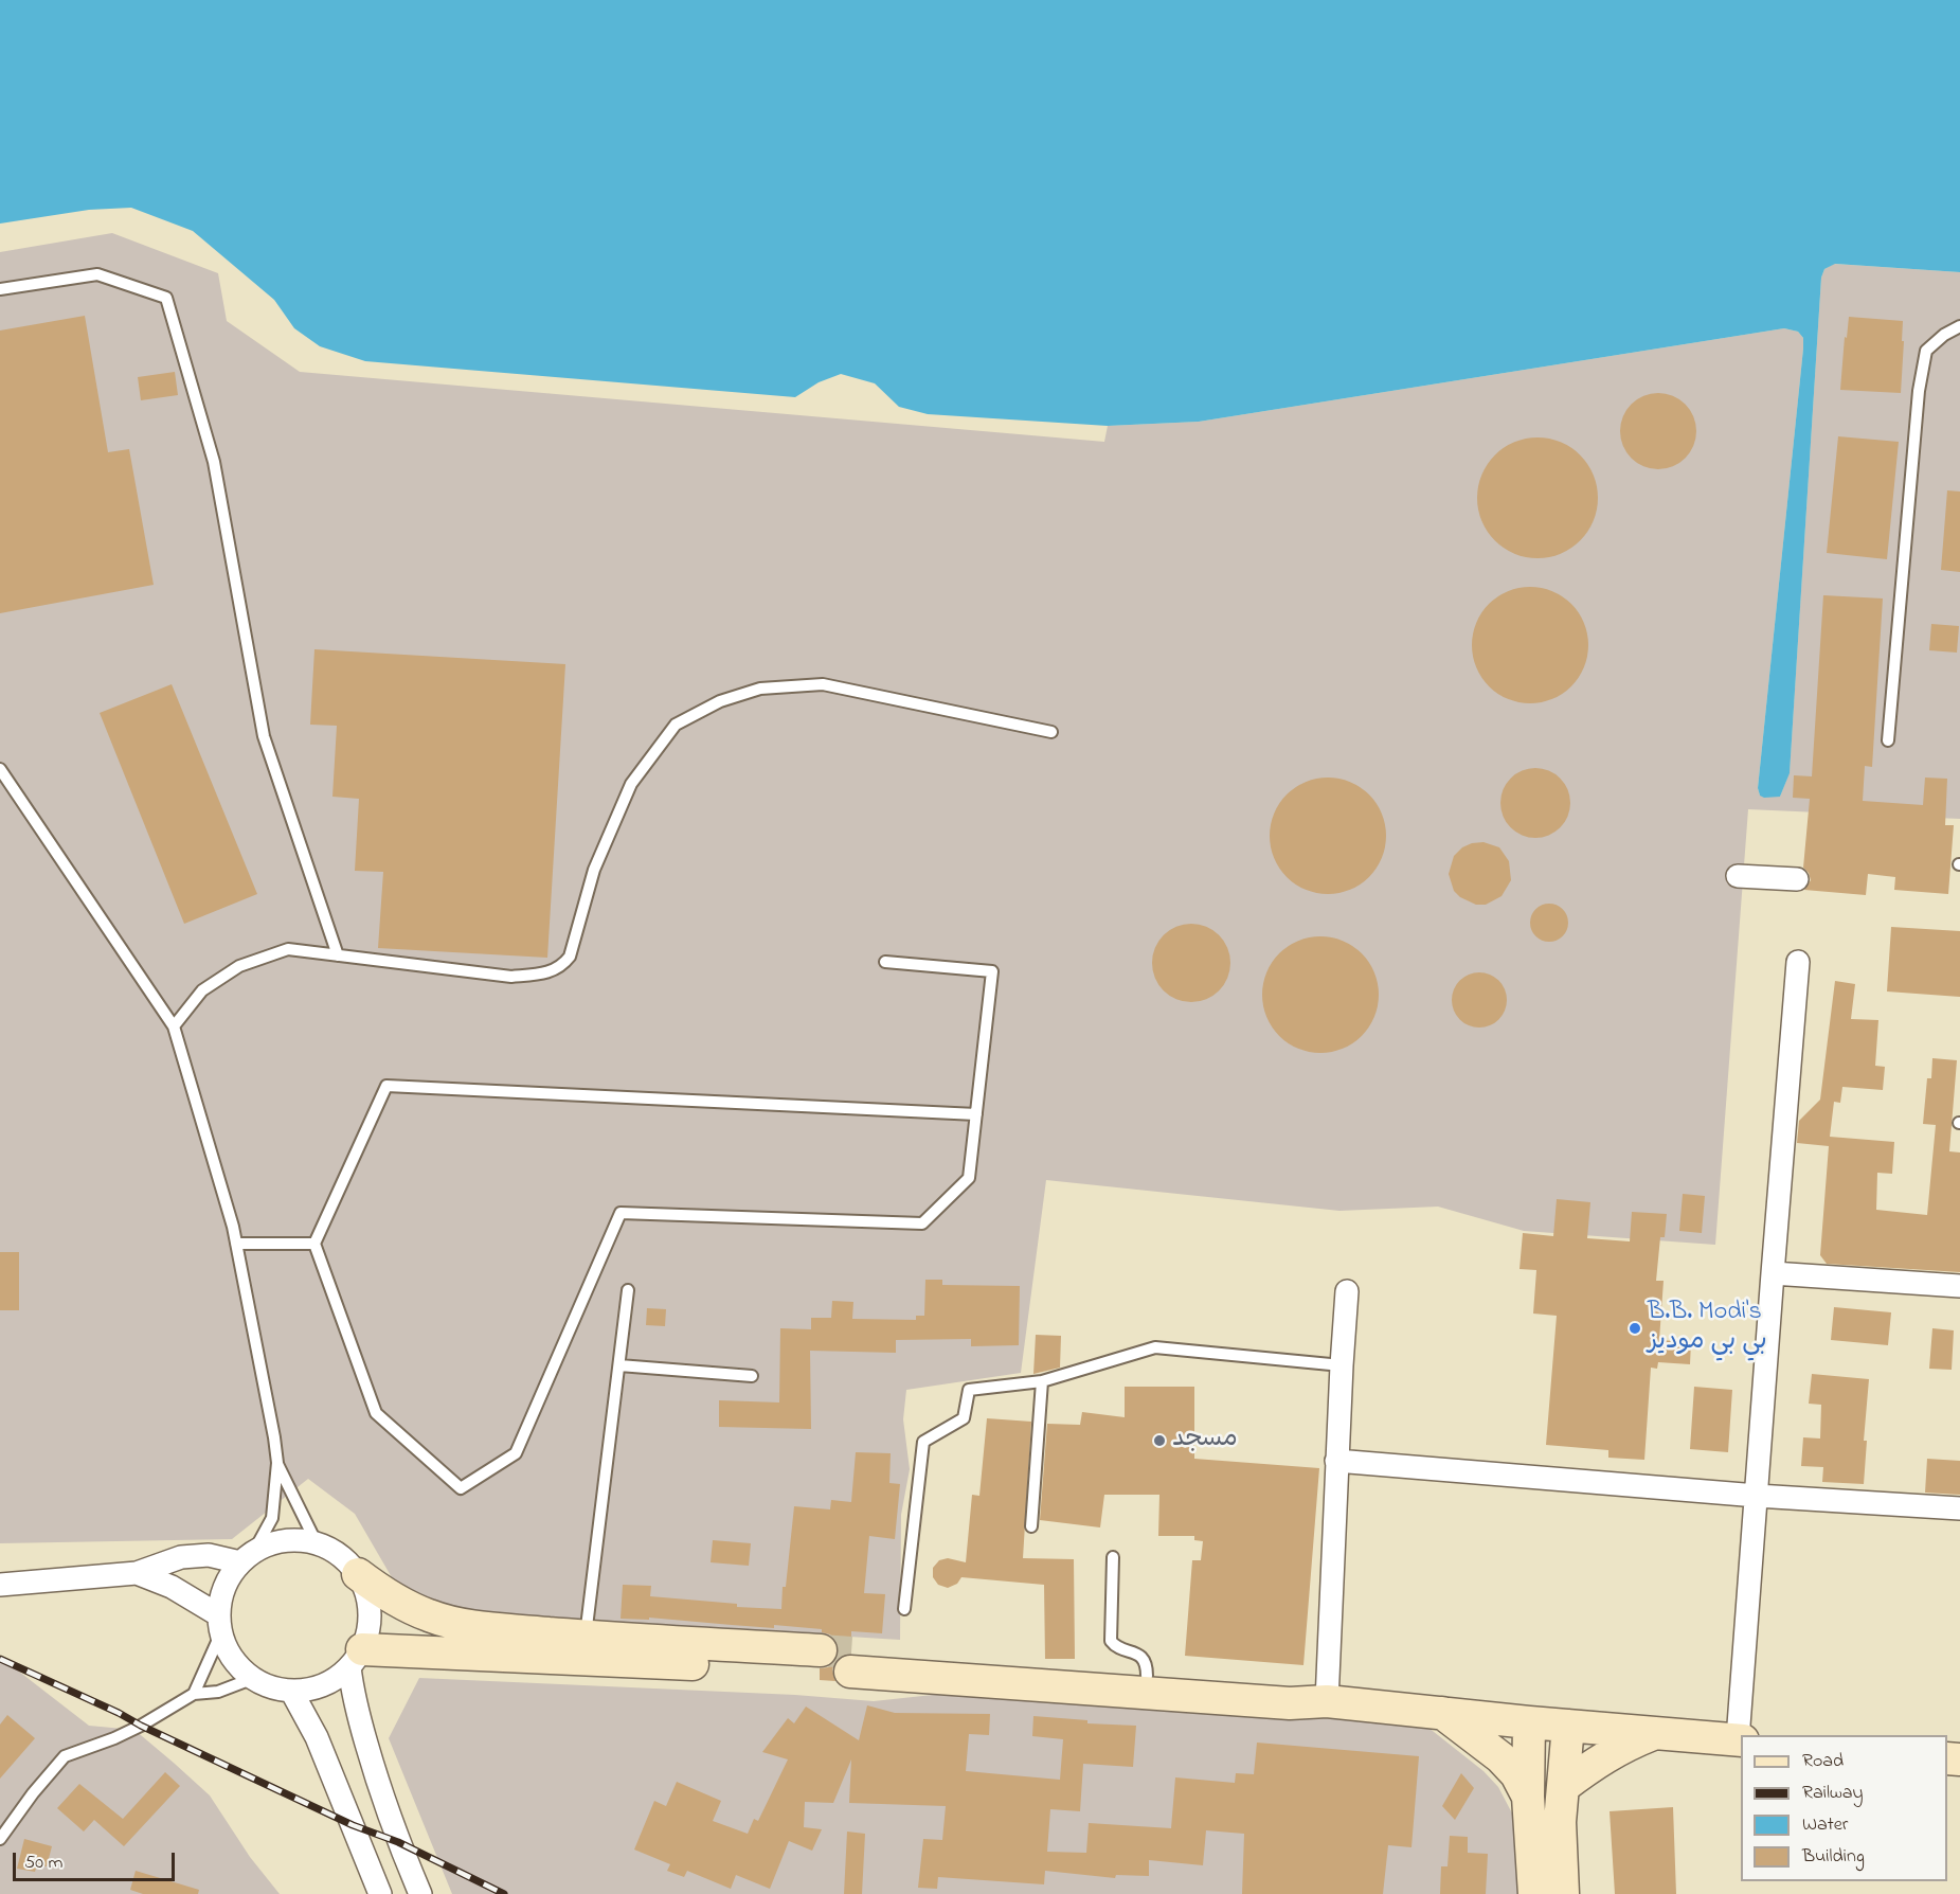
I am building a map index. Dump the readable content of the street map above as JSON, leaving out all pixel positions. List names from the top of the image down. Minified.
{"places":["B.B. Modi's بي بي موديز","مسجد"],"legend":["Road","Railway","Water","Building"],"scale_bar":"50 m"}
